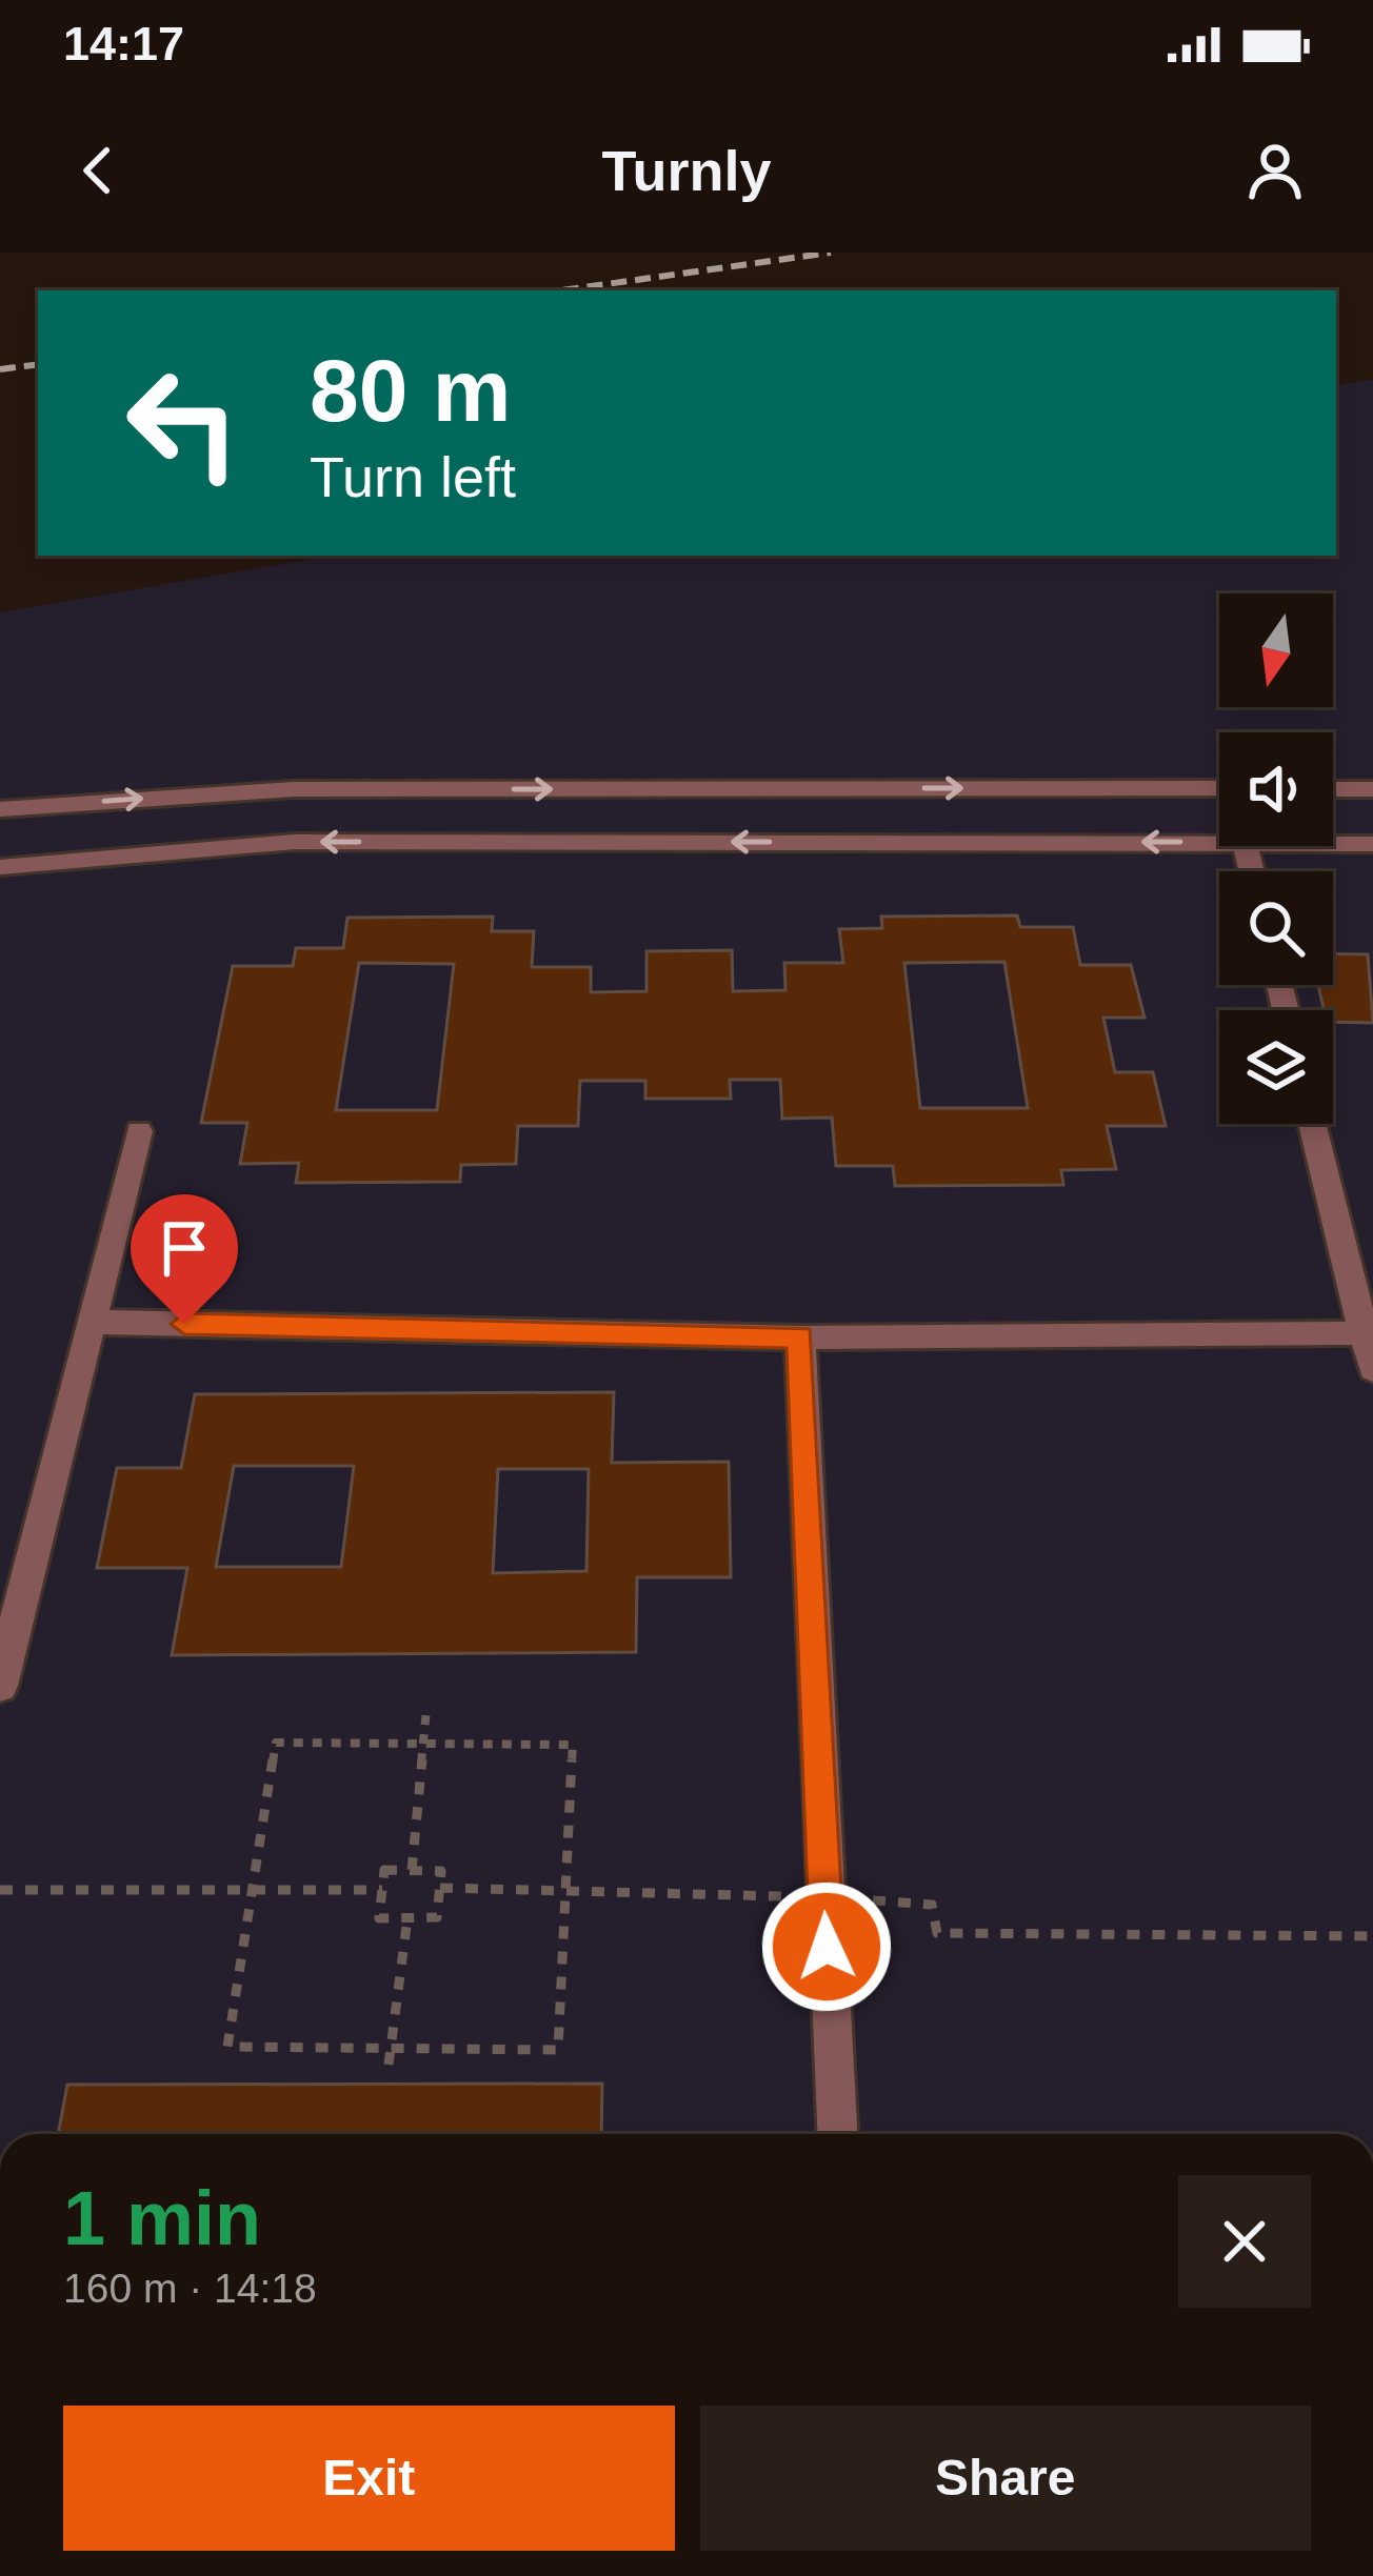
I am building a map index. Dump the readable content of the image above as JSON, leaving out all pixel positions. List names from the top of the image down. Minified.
{"north":"bottom","page":{"status":"14:17","header":"Turnly","turn":["80 m","Turn left"],"heading":["1 min","160 m · 14:18"],"buttons":["Exit","Share"]}}
